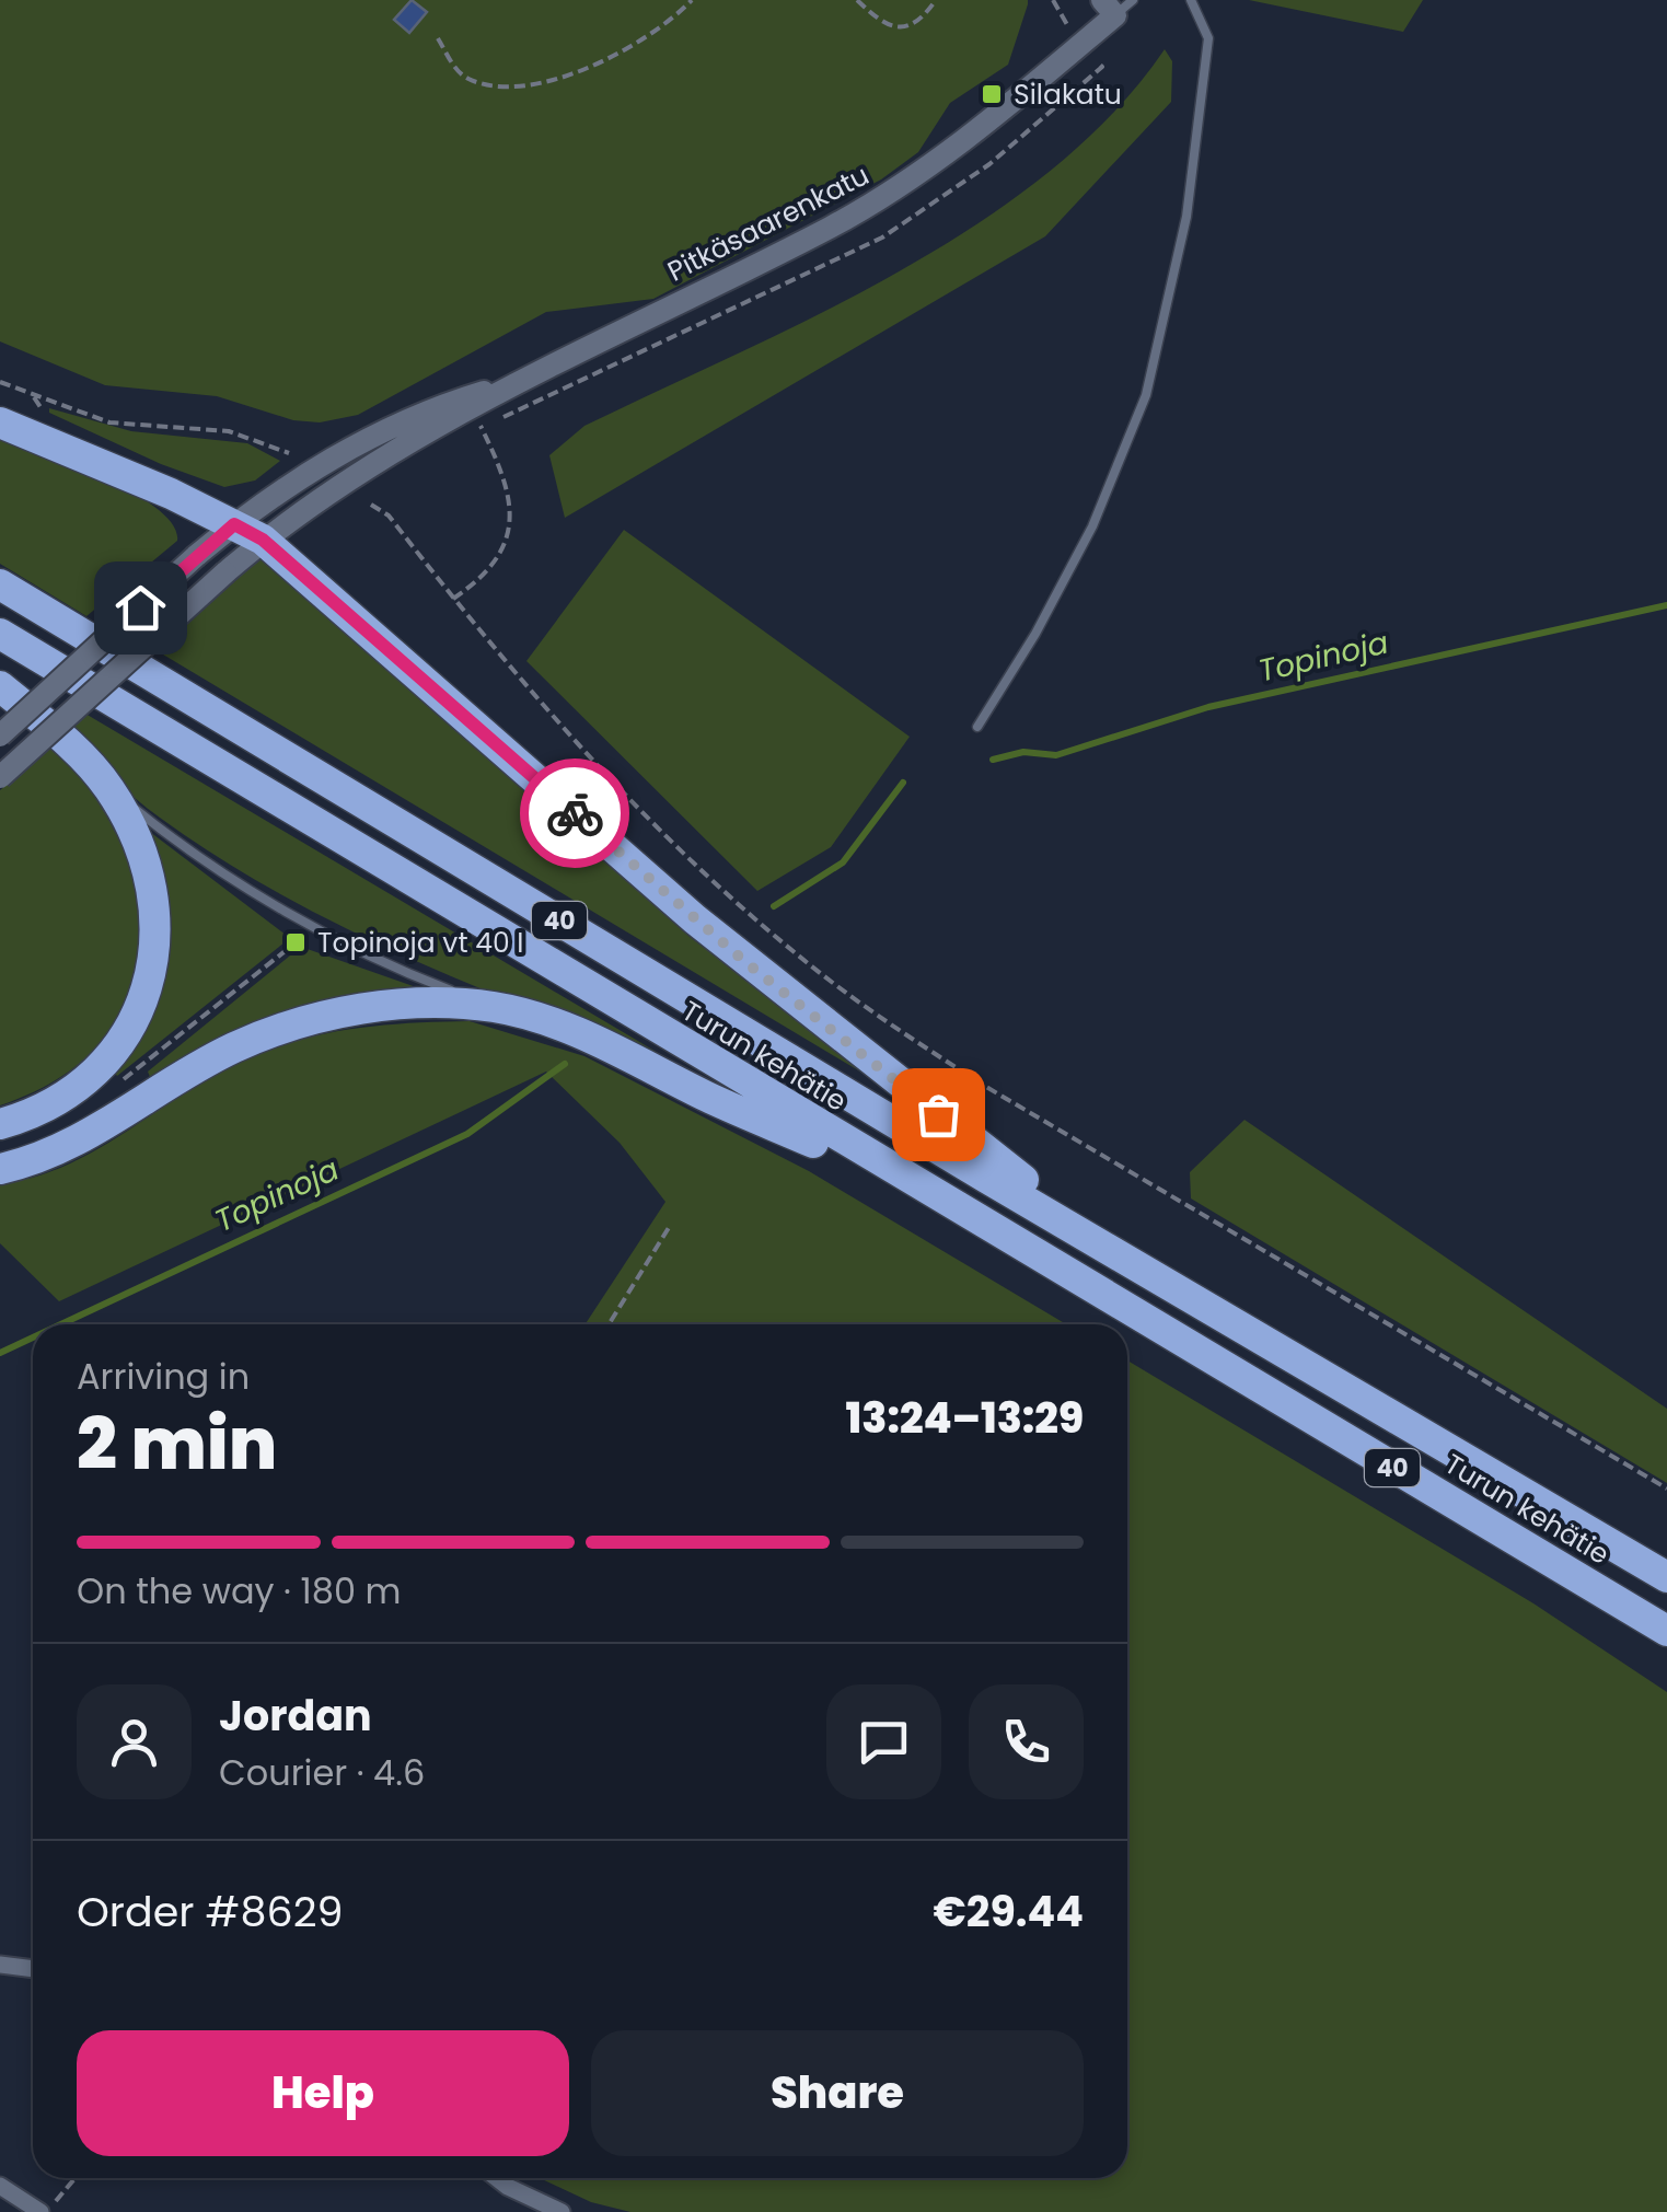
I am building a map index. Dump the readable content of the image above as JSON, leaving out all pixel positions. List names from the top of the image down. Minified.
{"streets":{"highway":["40","Turun kehätie"],"street":["Pitkäsaarenkatu"]},"water":["Topinoja"],"places":{"transit":["Silakatu","Topinoja vt 40 I"]},"page":{"heading":["2 min","Arriving in","13:24–13:29"],"panel":["Jordan","Courier · 4.6","Order #8629","€29.44"],"bar":"On the way · 180 m","buttons":["Help","Share"]}}
